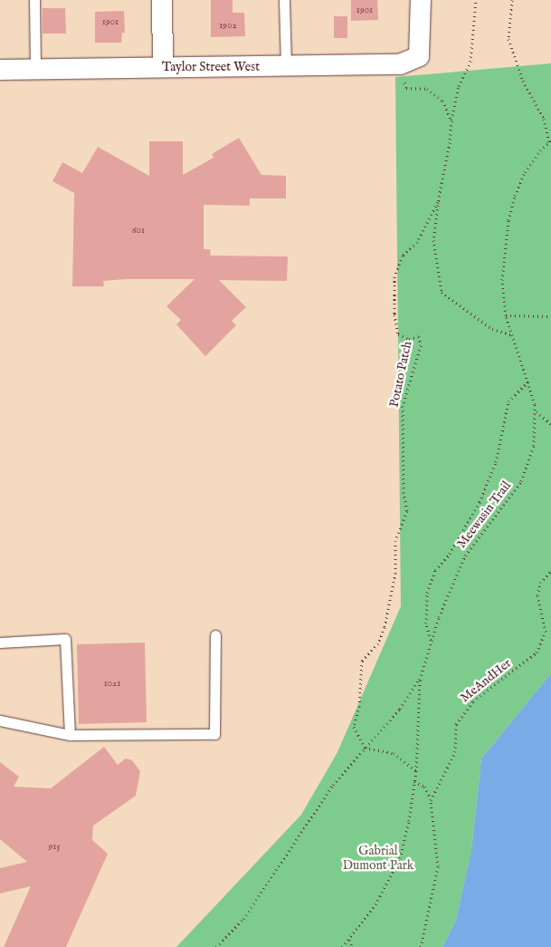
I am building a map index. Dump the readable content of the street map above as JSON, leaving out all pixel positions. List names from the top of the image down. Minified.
{"streets":{"street":["Taylor Street West"],"path":["Potato Patch","Meewasin Trail","MeAndHer"]},"parks":["Gabrial Dumont Park"],"house_numbers":["1901","1901","1902","601","1021","915"]}
